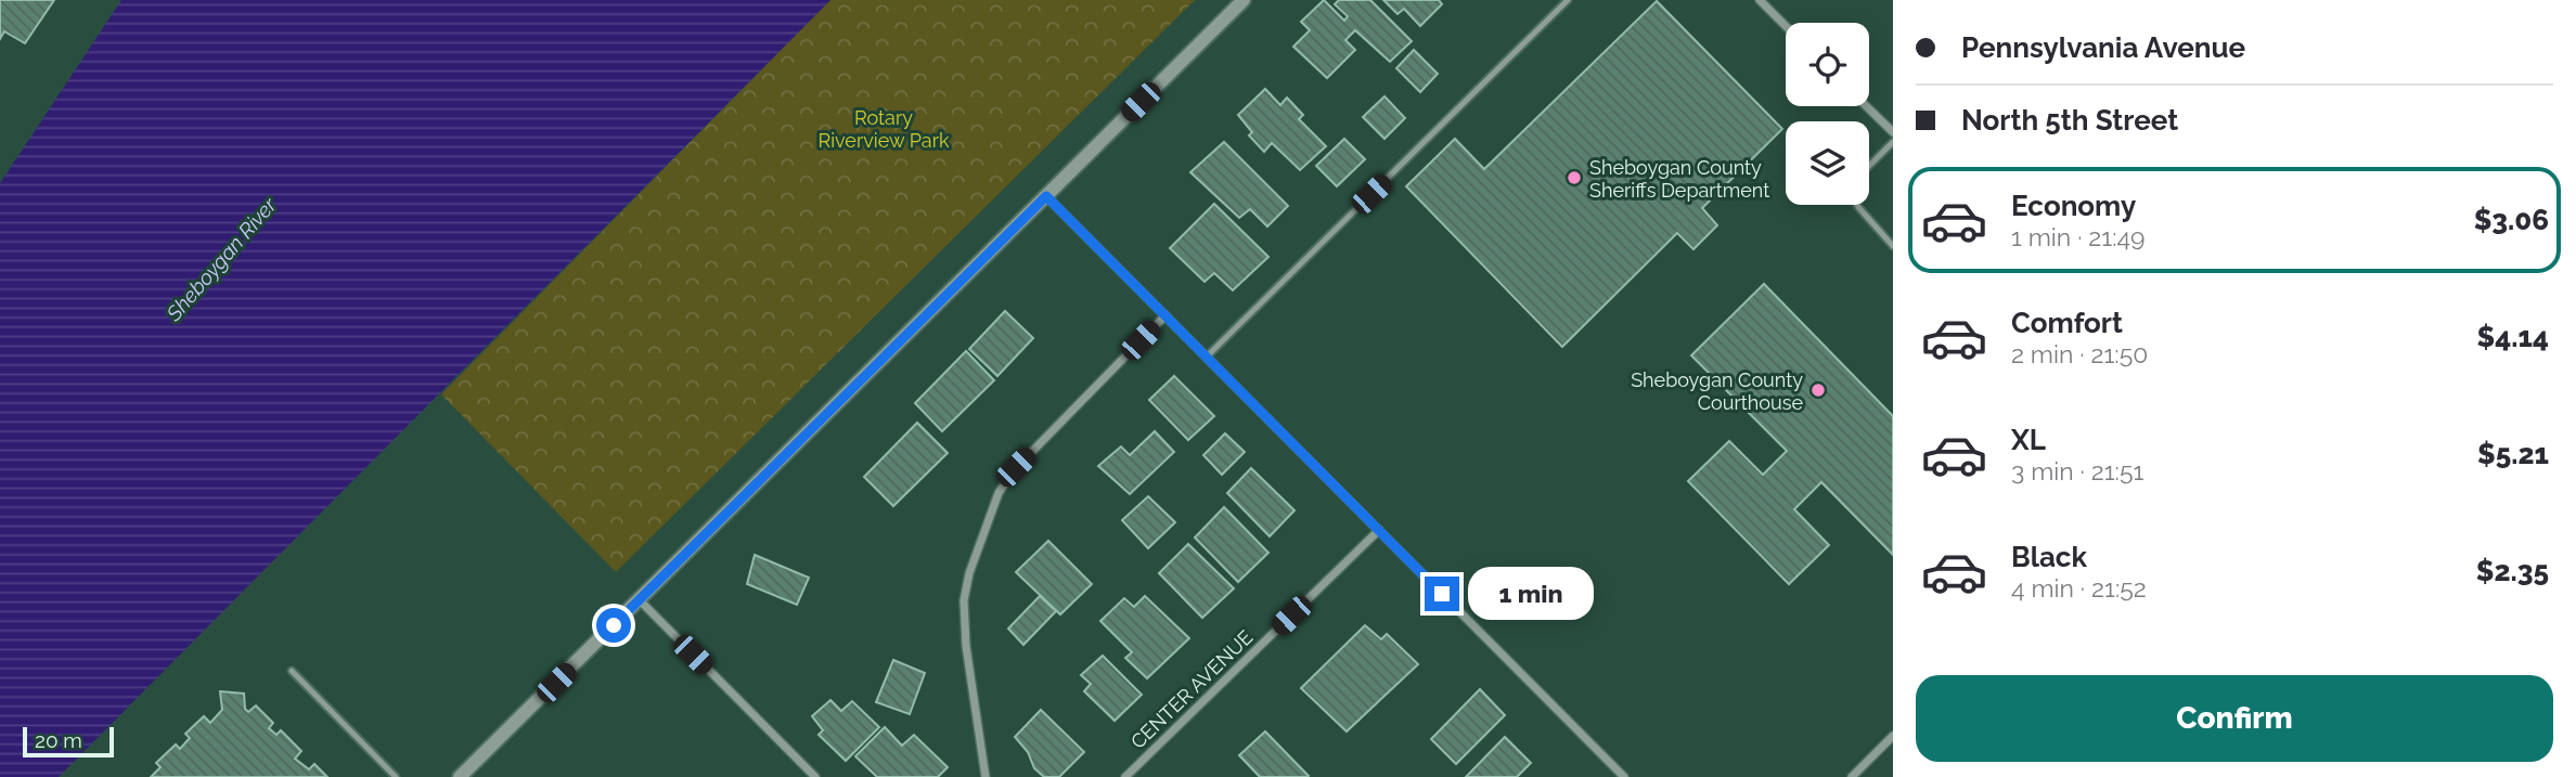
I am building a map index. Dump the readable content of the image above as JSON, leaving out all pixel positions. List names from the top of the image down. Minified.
{"streets":{"street":["CENTER AVENUE"]},"water":["Sheboygan River"],"parks":["Rotary Riverview Park"],"places":["Sheboygan County Sheriffs Department","Sheboygan County Courthouse"],"scale_bar":"20 m","page":{"banner":["Pennsylvania Avenue","North 5th Street"],"list":[{"name":"Economy","note":"1 min · 21:49","value":"$3.06"},{"name":"Comfort","note":"2 min · 21:50","value":"$4.14"},{"name":"XL","note":"3 min · 21:51","value":"$5.21"},{"name":"Black","note":"4 min · 21:52","value":"$2.35"}],"bubble":"1 min","buttons":"Confirm","scale":"20 m"}}
